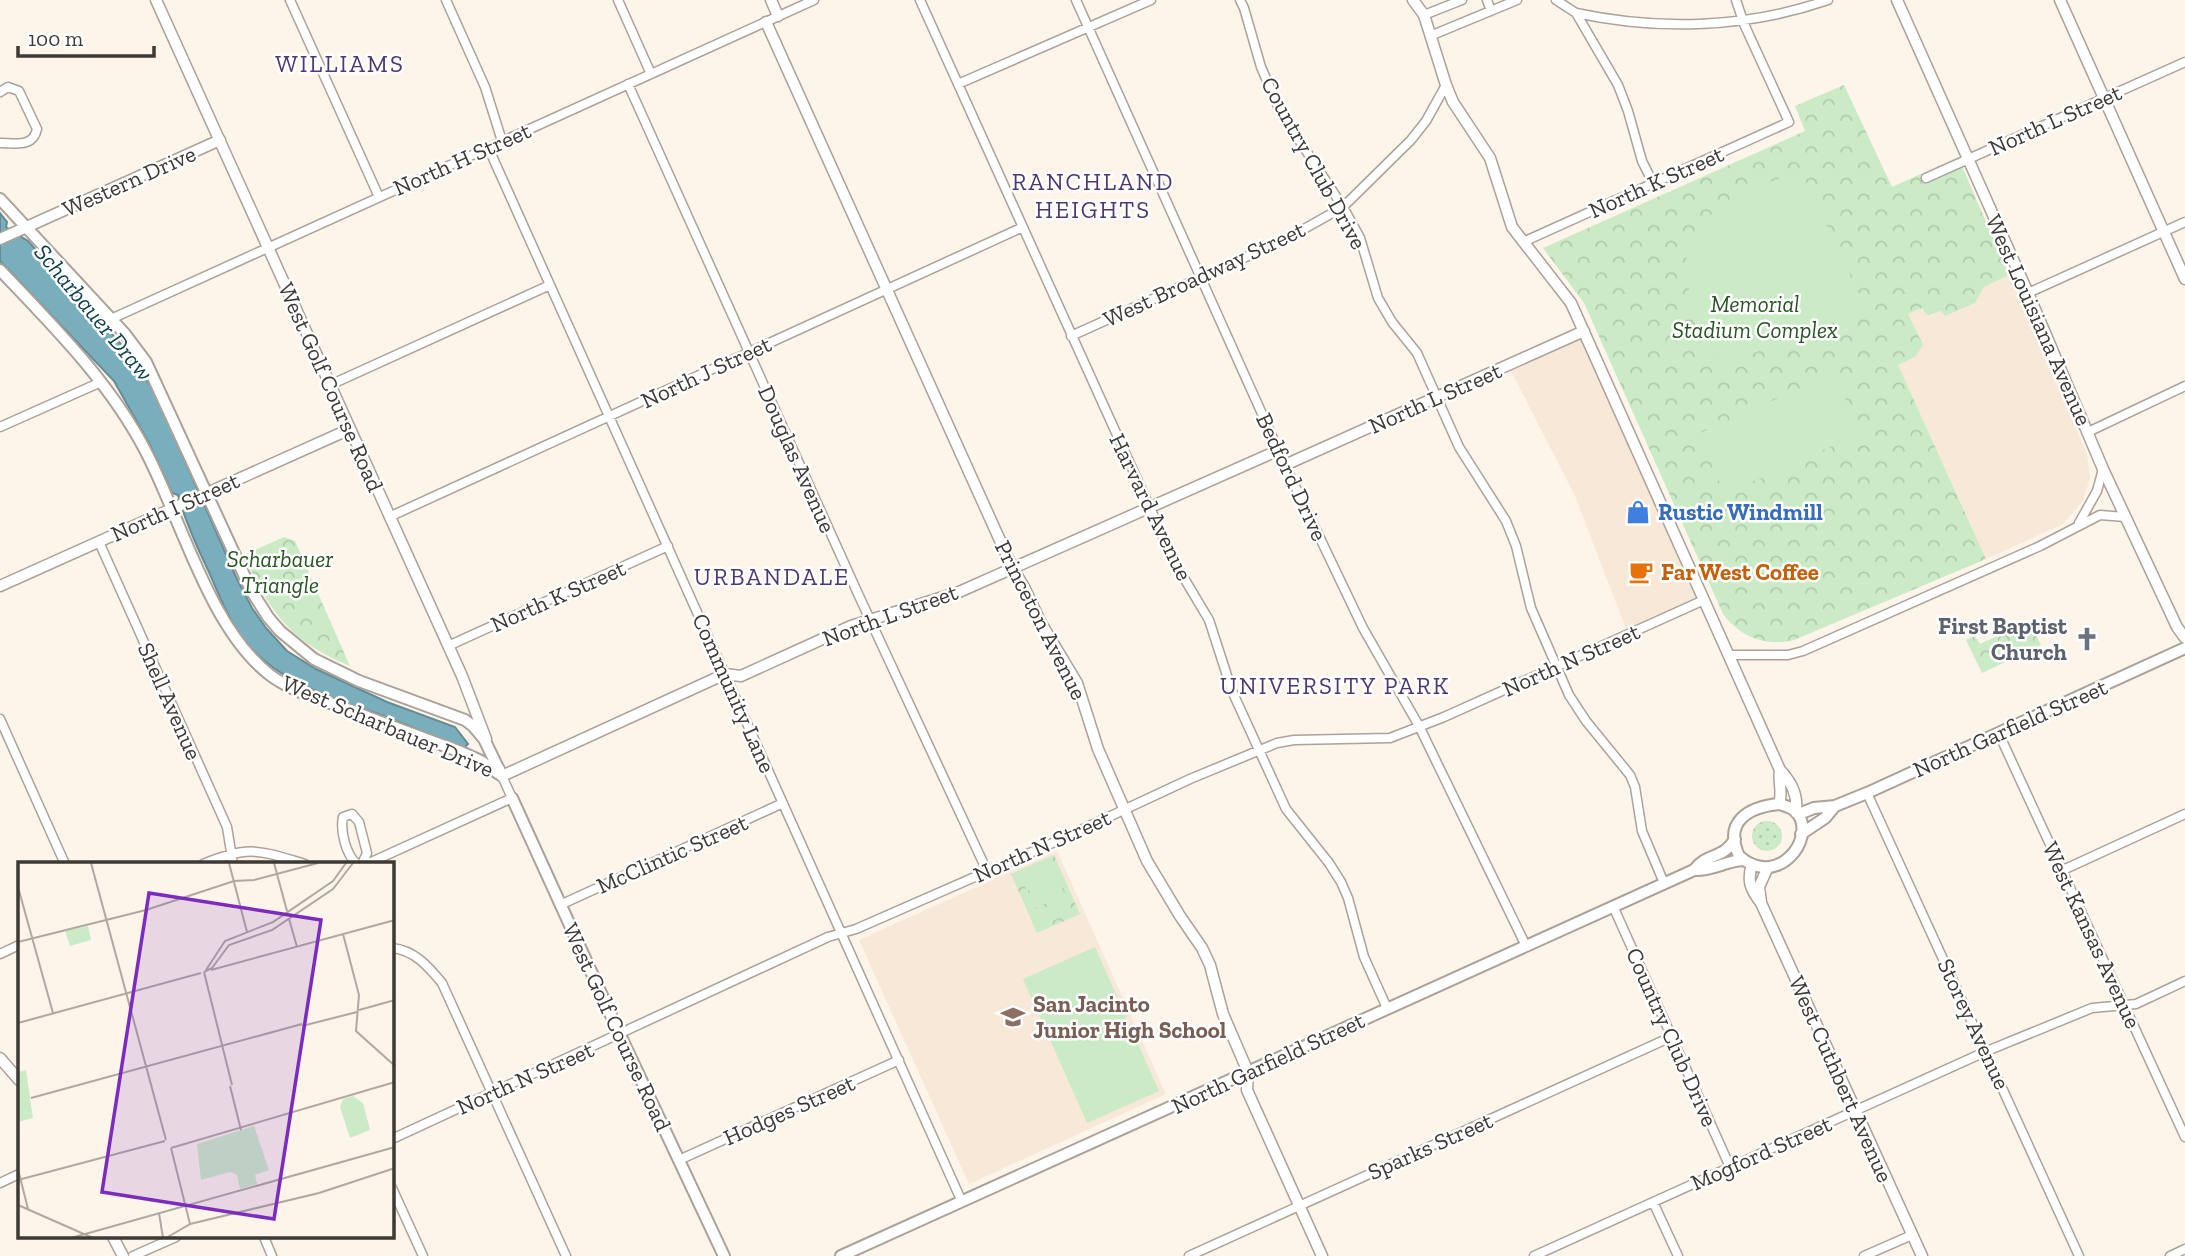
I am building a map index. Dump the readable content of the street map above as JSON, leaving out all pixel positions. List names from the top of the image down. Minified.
{"streets":{"main road":["West Golf Course Road","West Scharbauer Drive","North Garfield Street"],"street":["North L Street","North H Street","Country Club Drive","Western Drive","North K Street","West Broadway Street","West Louisiana Avenue","North J Street","Douglas Avenue","Bedford Drive","North I Street","Harvard Avenue","Princeton Avenue","North N Street","Community Lane","Shell Avenue","McClintic Street","West Kansas Avenue","Storey Avenue","West Cuthbert Avenue","Hodges Street","Sparks Street","Mogford Street"]},"crossings":[["North L Street","Country Club Drive"],["North L Street","West Louisiana Avenue"],["North L Street","West Golf Course Road"],["North L Street","Douglas Avenue"],["North L Street","Bedford Drive"],["North L Street","Harvard Avenue"],["North L Street","Princeton Avenue"],["North L Street","Community Lane"],["North L Street","West Scharbauer Drive"],["North H Street","West Golf Course Road"],["North H Street","Douglas Avenue"],["North H Street","Princeton Avenue"],["North H Street","Community Lane"],["North H Street","West Scharbauer Drive"],["Country Club Drive","West Broadway Street"],["Country Club Drive","North N Street"],["Country Club Drive","North Garfield Street"],["Country Club Drive","Sparks Street"],["Country Club Drive","Mogford Street"],["Western Drive","West Golf Course Road"],["Western Drive","West Scharbauer Drive"],["North K Street","West Golf Course Road"],["North K Street","Community Lane"],["West Broadway Street","Bedford Drive"],["West Broadway Street","Harvard Avenue"],["North J Street","West Golf Course Road"],["North J Street","Douglas Avenue"],["North J Street","Harvard Avenue"],["North J Street","Princeton Avenue"],["North J Street","Community Lane"],["West Golf Course Road","North I Street"],["West Golf Course Road","North N Street"],["West Golf Course Road","West Scharbauer Drive"],["West Golf Course Road","McClintic Street"],["West Golf Course Road","Hodges Street"],["Douglas Avenue","North N Street"],["Bedford Drive","North N Street"],["Bedford Drive","North Garfield Street"],["North I Street","Shell Avenue"],["North I Street","West Scharbauer Drive"],["Harvard Avenue","North N Street"],["Harvard Avenue","North Garfield Street"],["Princeton Avenue","North N Street"],["Princeton Avenue","North Garfield Street"],["Princeton Avenue","Sparks Street"],["North N Street","Community Lane"],["Community Lane","North Garfield Street"],["Community Lane","McClintic Street"],["Community Lane","Hodges Street"],["North Garfield Street","West Kansas Avenue"],["North Garfield Street","Storey Avenue"],["West Kansas Avenue","Mogford Street"],["Storey Avenue","Mogford Street"],["West Cuthbert Avenue","Mogford Street"]],"districts":["WILLIAMS","RANCHLAND HEIGHTS","URBANDALE","UNIVERSITY PARK"],"water":["Scharbauer Draw"],"parks":["Memorial Stadium Complex","Scharbauer Triangle"],"places":{"shop":["Rustic Windmill"],"cafe":["Far West Coffee"],"church":["First Baptist Church"],"school or university":["San Jacinto Junior High School"]},"scale_bar":"100 m"}
